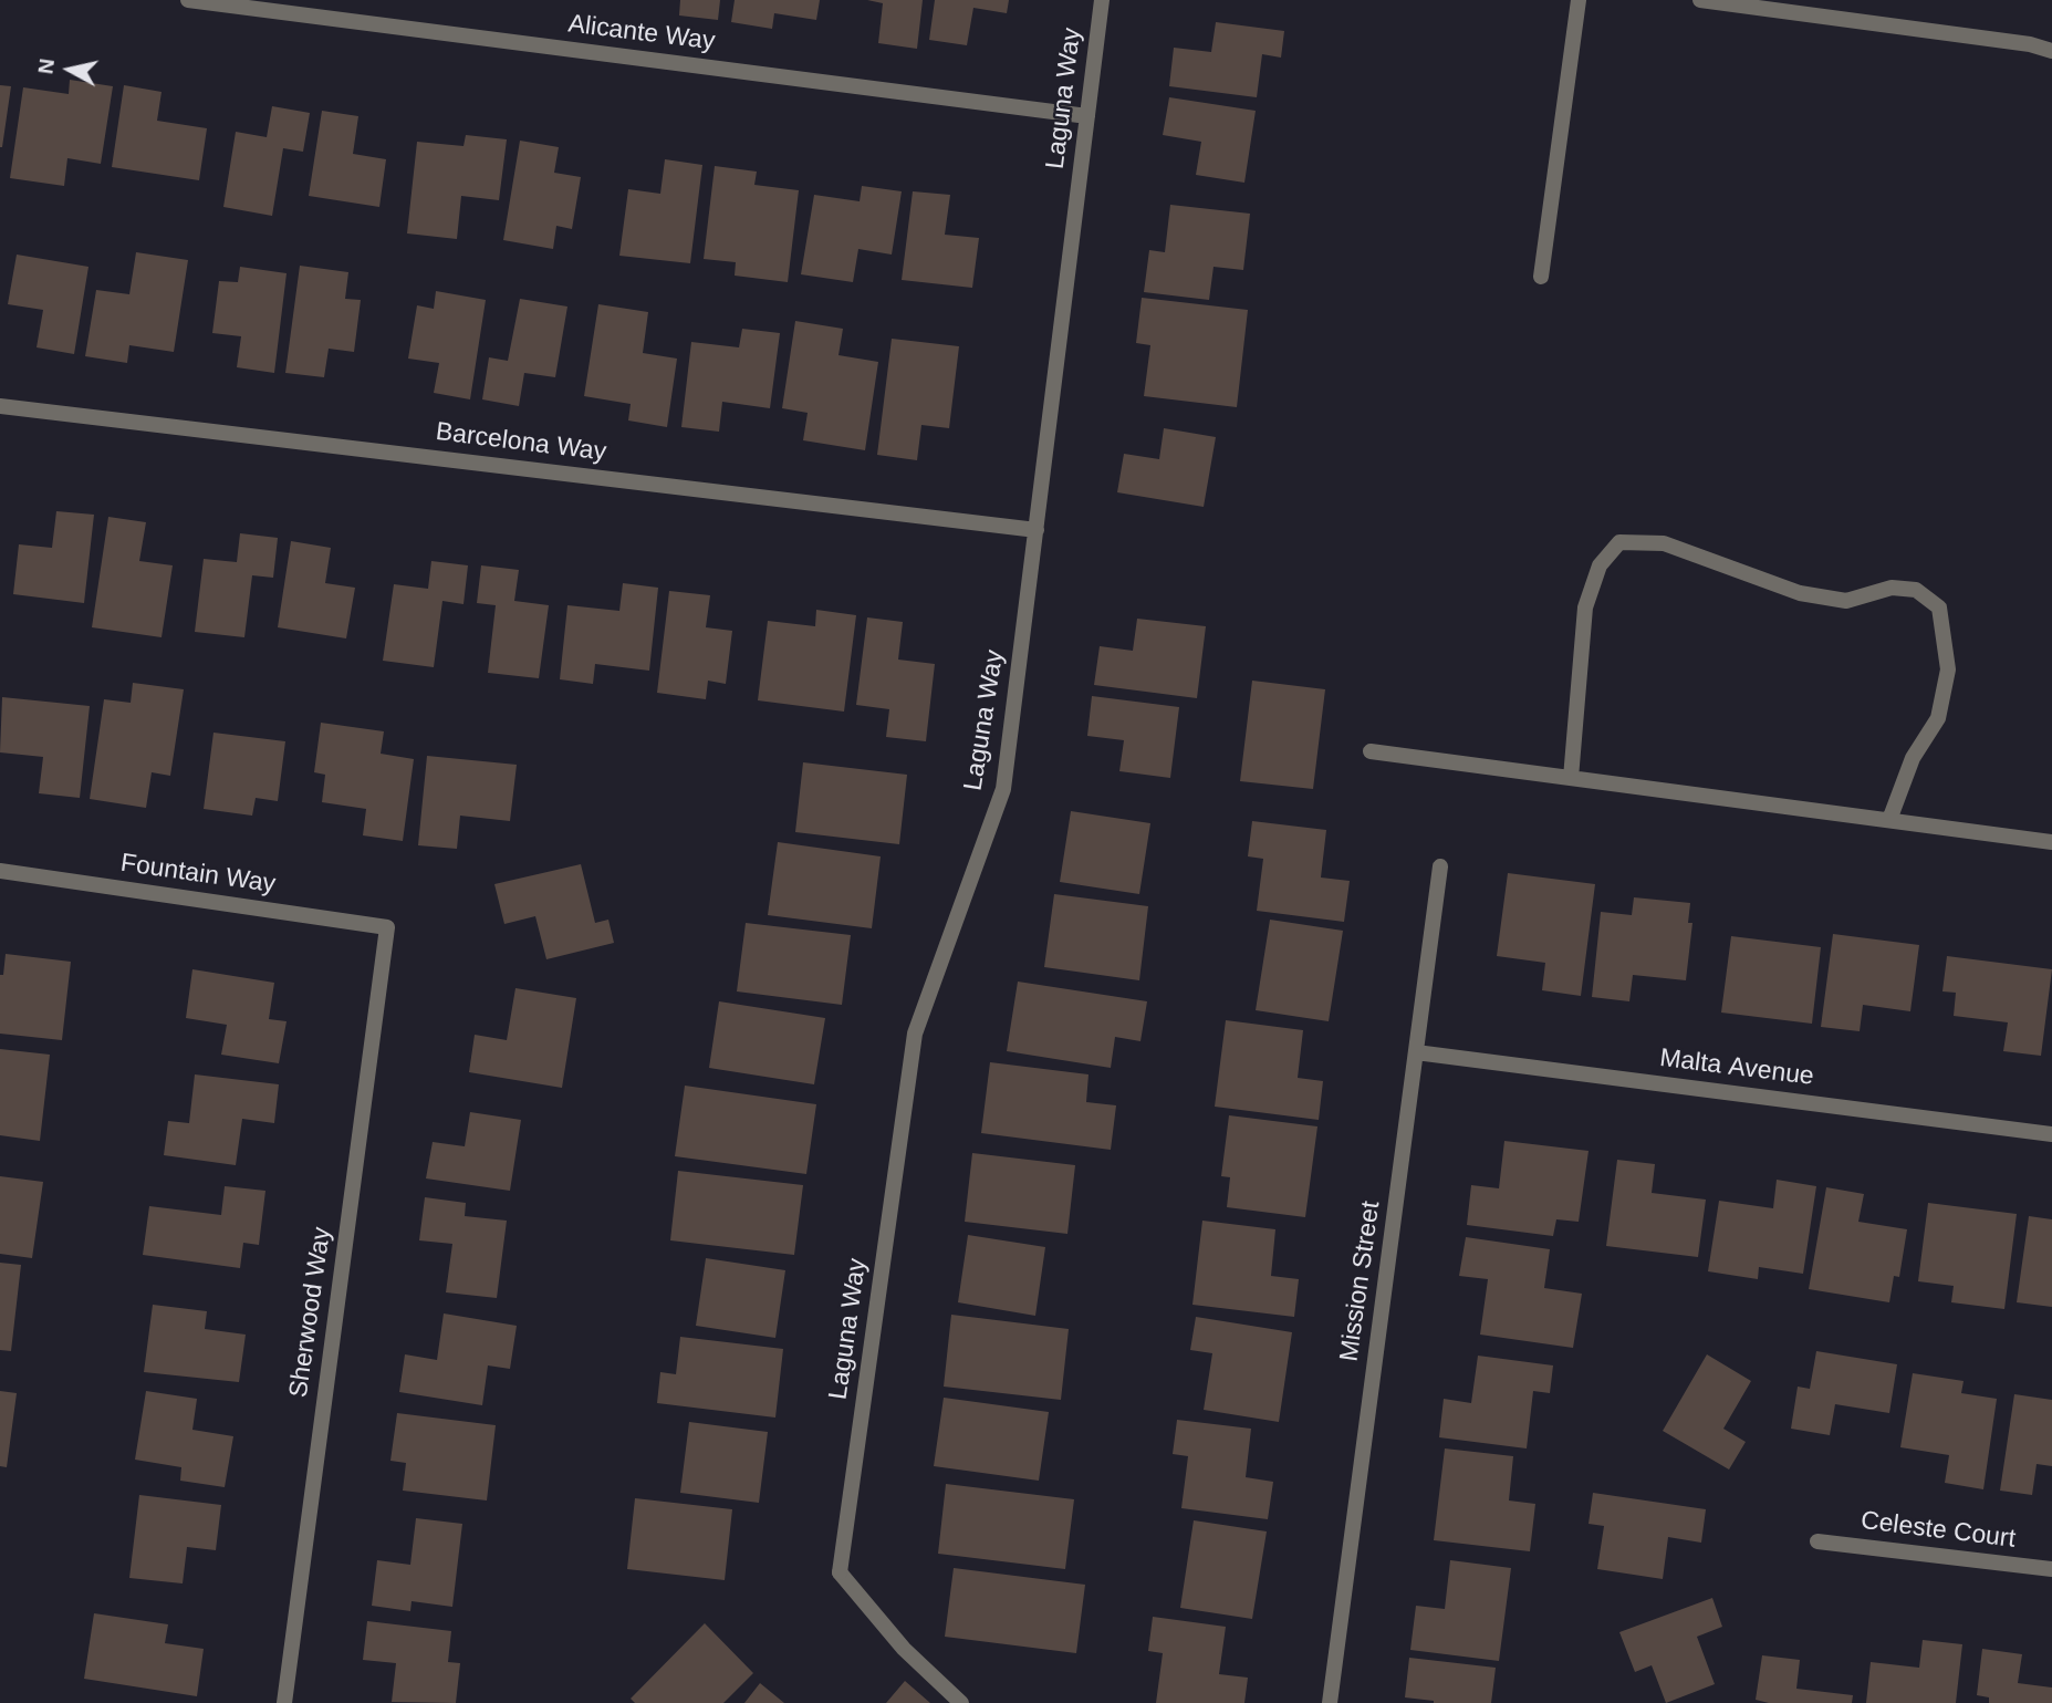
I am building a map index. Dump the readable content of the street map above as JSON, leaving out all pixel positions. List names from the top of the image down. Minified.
{"streets":{"street":["Alicante Way","Laguna Way","Barcelona Way","Fountain Way","Malta Avenue","Mission Street","Sherwood Way","Celeste Court"]},"crossings":[["Alicante Way","Laguna Way"],["Laguna Way","Barcelona Way"],["Fountain Way","Sherwood Way"],["Malta Avenue","Mission Street"]],"north":"left"}
